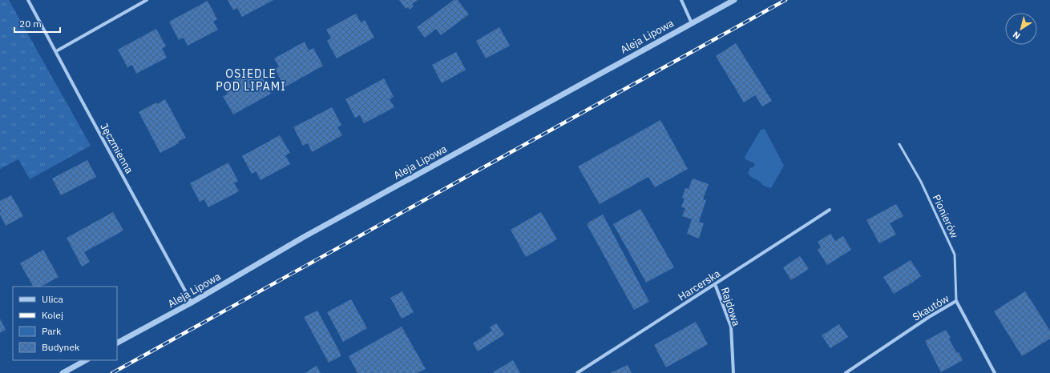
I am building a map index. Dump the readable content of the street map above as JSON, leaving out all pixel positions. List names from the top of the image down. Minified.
{"streets":{"street":["Aleja Lipowa","Jęczmienna","Harcerska","Rajdowa","Skautów"],"lane":["Pionierów"]},"crossings":[["Aleja Lipowa","Jęczmienna"],["Pionierów","Skautów"],["Harcerska","Rajdowa"]],"districts":["OSIEDLE POD LIPAMI"],"legend":["Ulica","Kolej","Park","Budynek"],"scale_bar":"20 m","north":"bottom left"}
